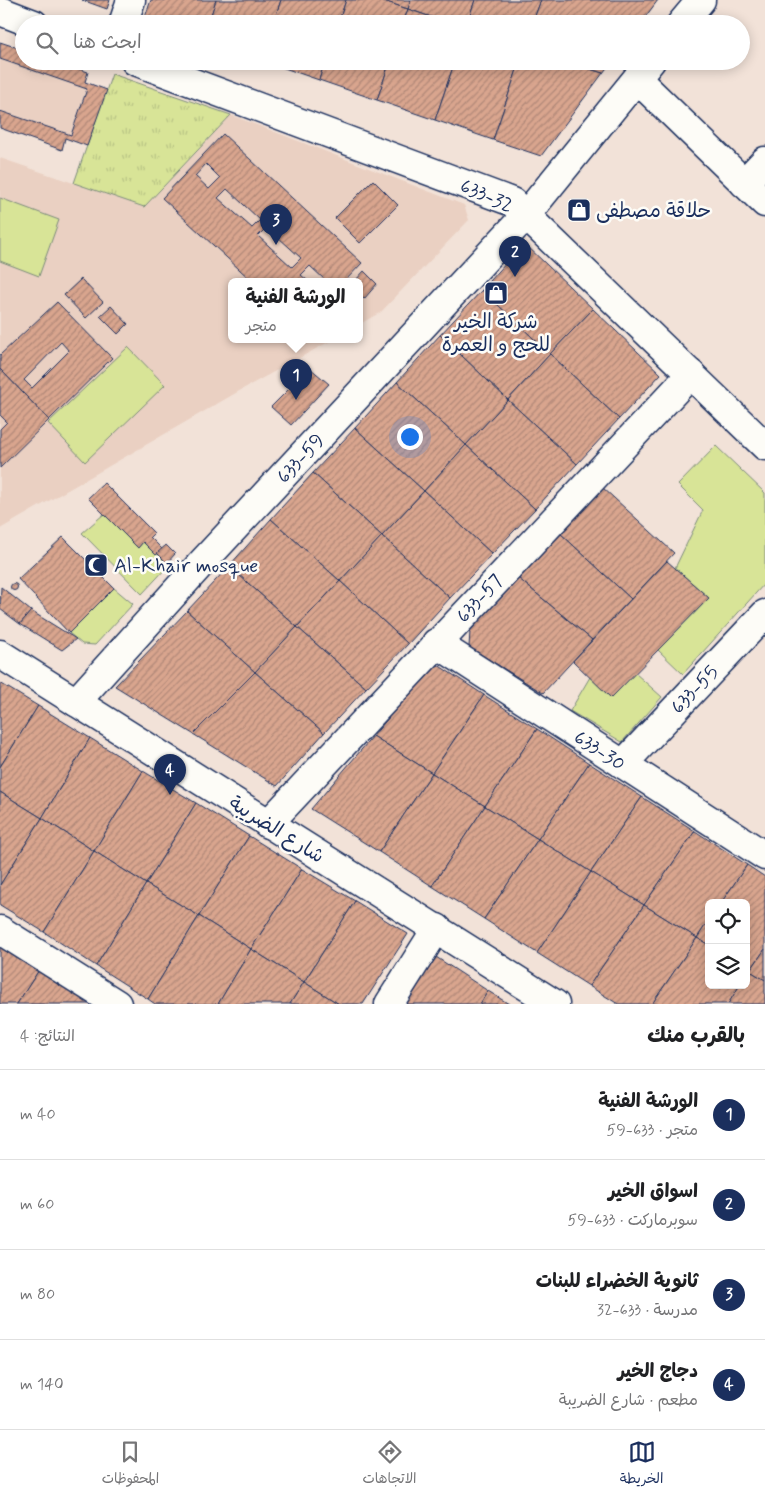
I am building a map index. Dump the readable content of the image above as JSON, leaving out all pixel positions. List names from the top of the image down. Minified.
{"streets":{"street":["633-32","633-59","633-57","633-55","633-30","شارع الضريبة"]},"crossings":[["633-32","633-59"],["633-32","633-57"],["633-59","شارع الضريبة"],["633-57","633-30"],["633-57","شارع الضريبة"],["633-55","633-30"]],"places":{"shop":["حلاقة مصطفى","شركة الخير للحج و العمرة"],"mosque":["Al-Khair mosque"]},"page":{"search":"ابحث هنا","pins":["3","2","1","4"],"popup":["الورشة الفنية","متجر"],"heading":["بالقرب منك","النتائج: 4"],"list":[{"mark":"1","name":"الورشة الفنية","note":"متجر · 633-59","value":"40 m"},{"mark":"2","name":"اسواق الخير","note":"سوبرماركت · 633-59","value":"60 m"},{"mark":"3","name":"ثانوية الخضراء للبنات","note":"مدرسة · 633-32","value":"80 m"},{"mark":"4","name":"دجاج الخير","note":"مطعم · شارع الضريبة","value":"140 m"}],"nav":["الخريطة","الاتجاهات","المحفوظات"]}}
